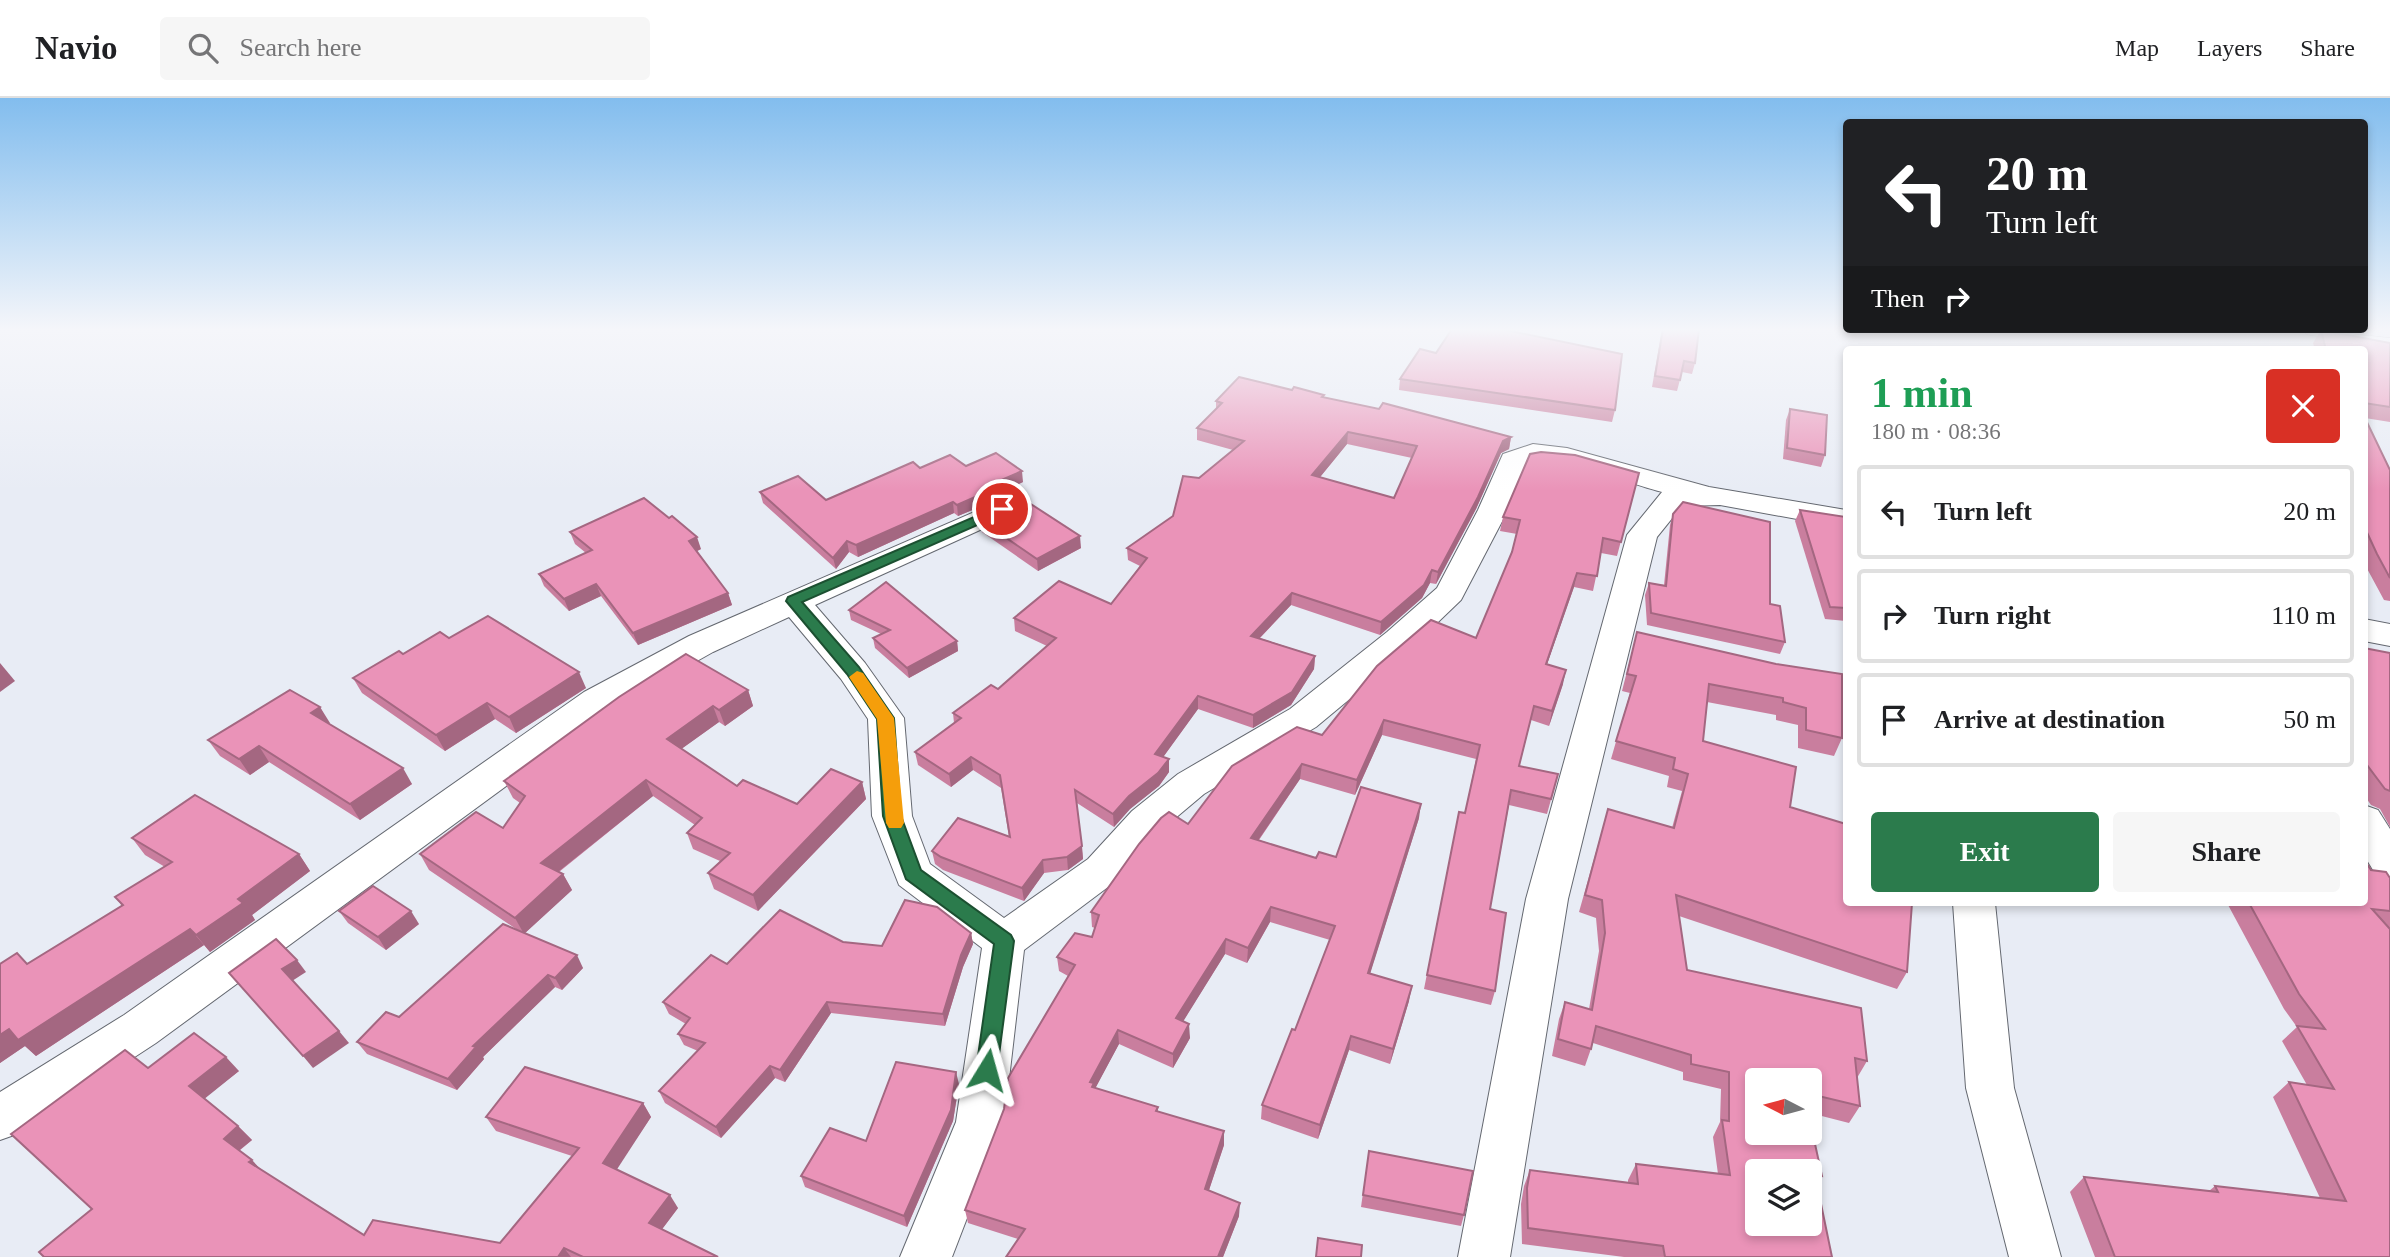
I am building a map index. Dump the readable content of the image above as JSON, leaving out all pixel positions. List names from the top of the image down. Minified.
{"north":"left","page":{"header":"Navio","search":"Search here","nav":["Map","Layers","Share"],"turn":["20 m","Turn left"],"then":"Then","heading":["1 min","180 m · 08:36"],"list":[{"name":"Turn left","value":"20 m"},{"name":"Turn right","value":"110 m"},{"name":"Arrive at destination","value":"50 m"}],"buttons":["Exit","Share"]}}
